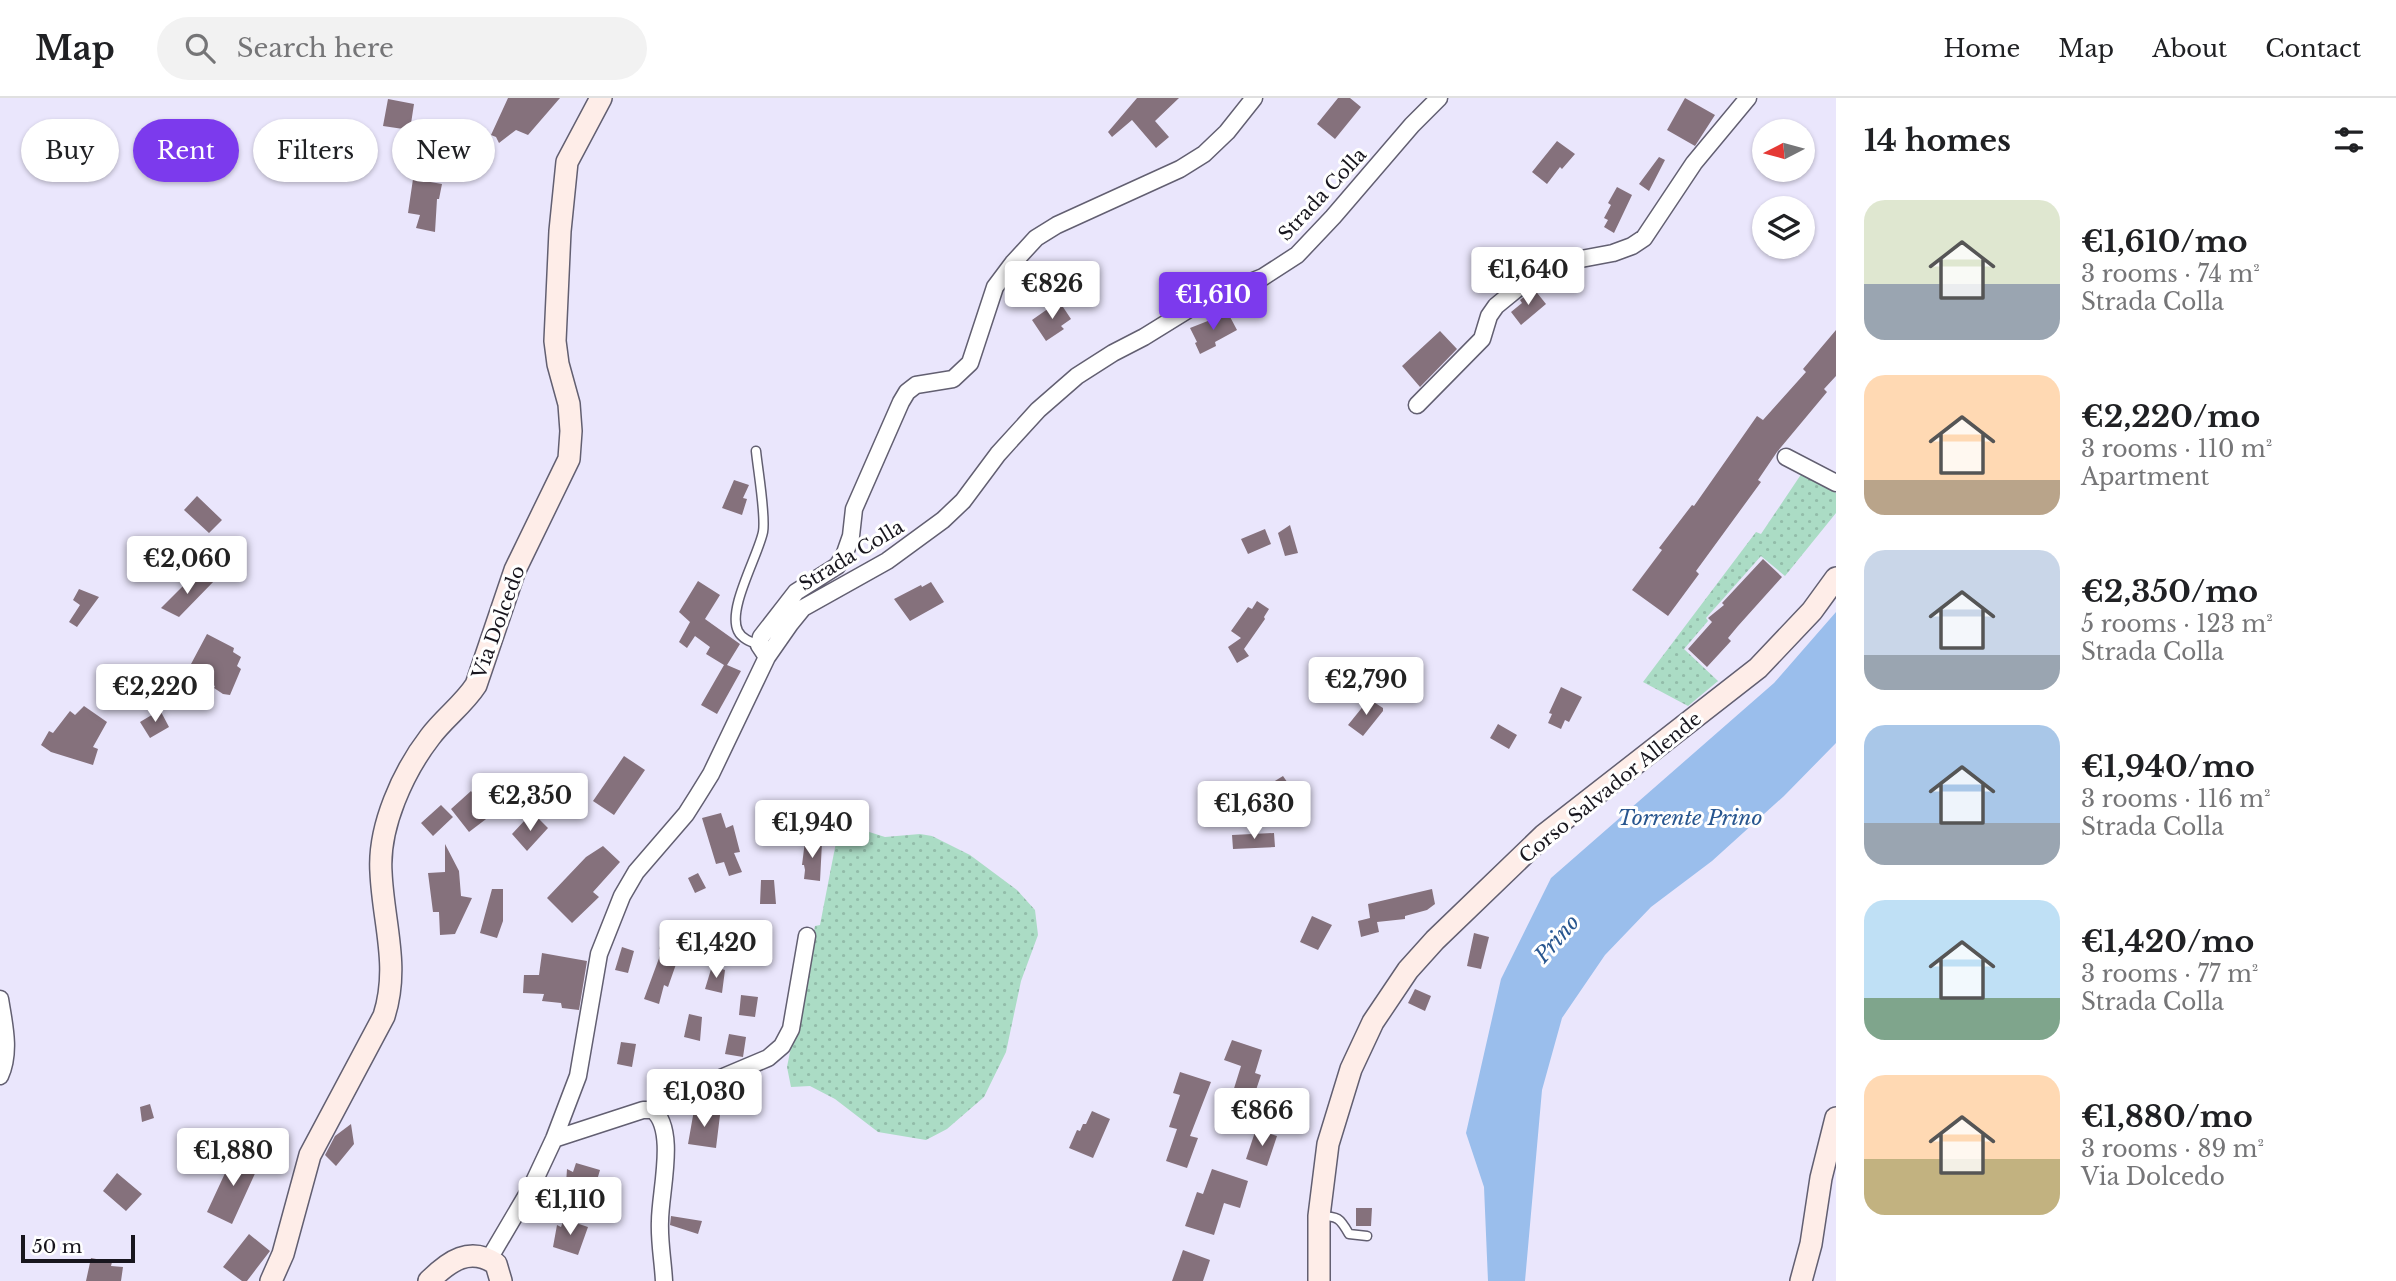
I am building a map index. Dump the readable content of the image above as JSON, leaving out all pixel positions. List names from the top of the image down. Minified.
{"streets":{"main road":["Via Dolcedo","Corso Salvador Allende"],"street":["Strada Colla"]},"water":["Torrente Prino","Prino"],"scale_bar":"50 m","north":"left","page":{"header":"Map","search":"Search here","nav":["Home","Map","About","Contact"],"heading":"14 homes","chip":["Buy","Rent","Filters","New"],"list":[{"name":"€1,610/mo","note":"3 rooms · 74 m² · Strada Colla"},{"name":"€2,220/mo","note":"3 rooms · 110 m² · Apartment"},{"name":"€2,350/mo","note":"5 rooms · 123 m² · Strada Colla"},{"name":"€1,940/mo","note":"3 rooms · 116 m² · Strada Colla"},{"name":"€1,420/mo","note":"3 rooms · 77 m² · Strada Colla"},{"name":"€1,880/mo","note":"3 rooms · 89 m² · Via Dolcedo"}],"price":["€1,640","€826","€1,610","€2,060","€2,790","€2,220","€2,350","€1,630","€1,940","€1,420","€1,030","€866","€1,880","€1,110"],"scale":"50 m"}}
